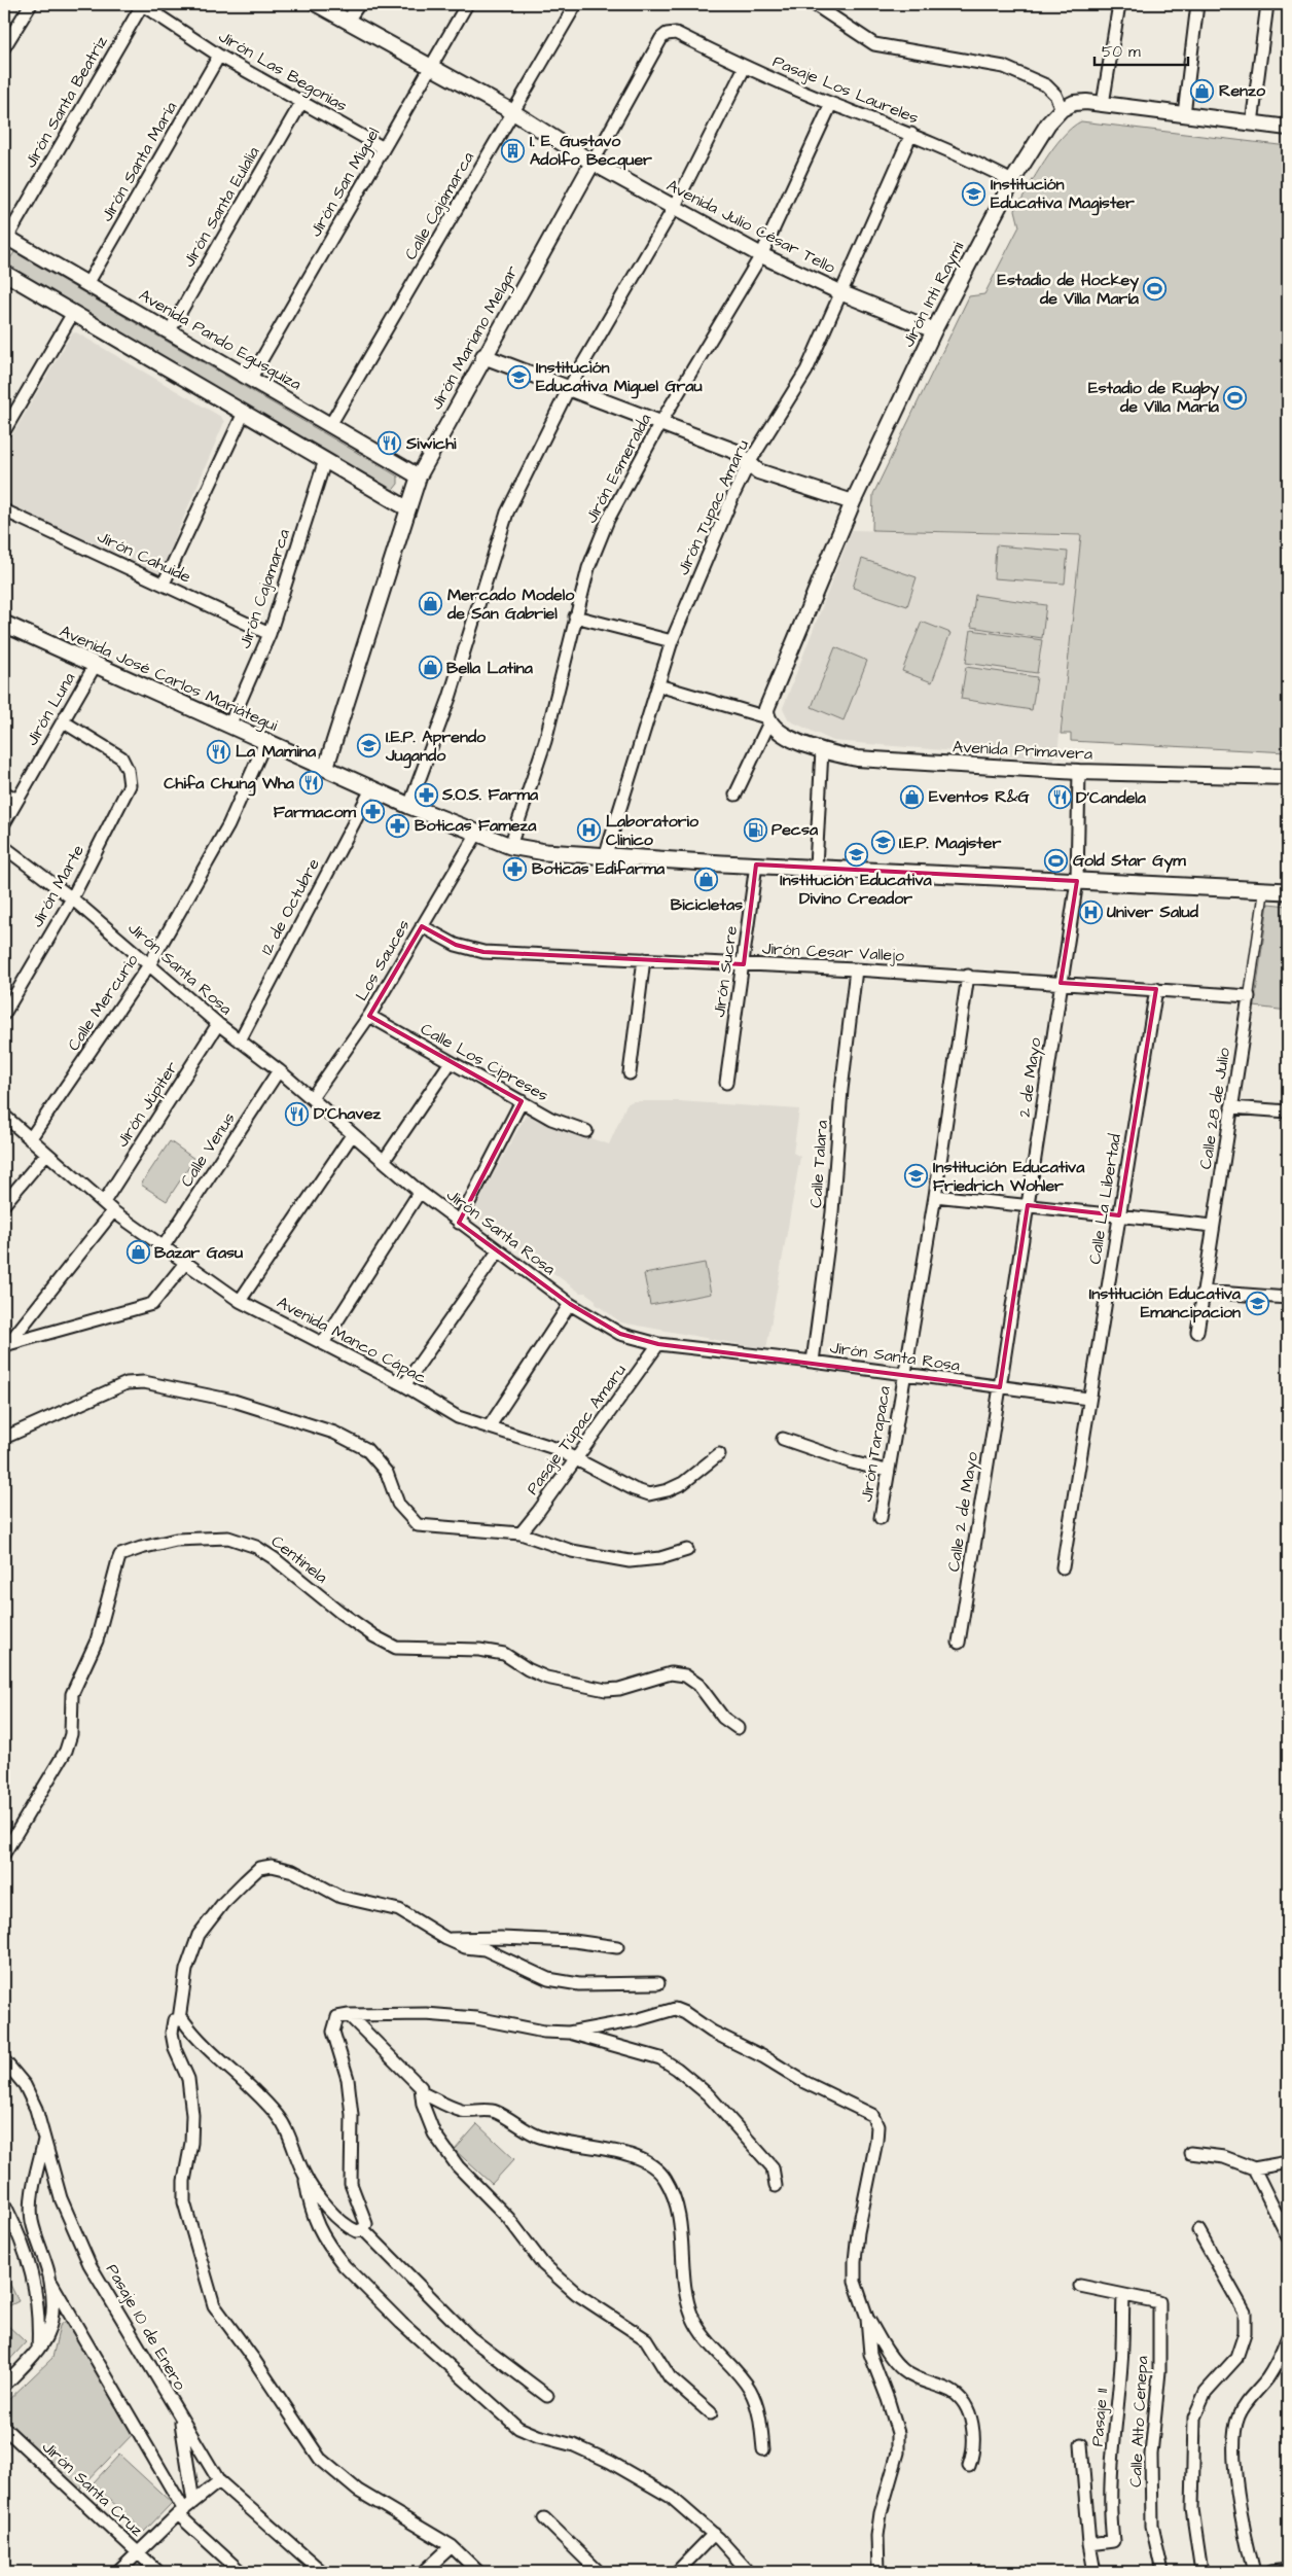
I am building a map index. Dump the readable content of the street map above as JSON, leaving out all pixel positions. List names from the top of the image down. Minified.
{"streets":{"main road":["Avenida José Carlos Mariátegui"],"street":["Jirón Las Begonias","Pasaje Los Laureles","Jirón Santa Beatriz","Jirón Santa María","Jirón San Miguel","Calle Cajamarca","Jirón Santa Eulalia","Avenida Julio César Tello","Jirón Inti Raymi","Jirón Mariano Melgar","Avenida Pando Egusquiza","Jirón Esmeralda","Jirón Tupac Amaru","Jirón Cahuide","Jirón Cajamarca","Jirón Luna","Avenida Primavera","Jirón Marte","12 de Octubre","Jirón Cesar Vallejo","Los Sauces","Jirón Santa Rosa","Jirón Sucre","Calle Mercurio","Calle Los Cipreses","2 de Mayo","Jirón Júpiter","Calle 28 de Julio","Calle Venus","Calle Talara","Calle La Libertad","Avenida Manco Cápac","Pasaje Túpac Amaru","Jirón Tarapaca","Calle 2 de Mayo","Centinela","Pasaje 10 de Enero","Pasaje 11","Calle Alto Cenepa","Jirón Santa Cruz"]},"crossings":[["Jirón Las Begonias","Jirón Santa Beatriz"],["Jirón Las Begonias","Jirón Santa María"],["Jirón Las Begonias","Jirón San Miguel"],["Jirón Las Begonias","Jirón Santa Eulalia"],["Pasaje Los Laureles","Jirón Inti Raymi"],["Pasaje Los Laureles","Jirón Mariano Melgar"],["Pasaje Los Laureles","Jirón Esmeralda"],["Pasaje Los Laureles","Jirón Tupac Amaru"],["Jirón Santa Beatriz","Avenida Pando Egusquiza"],["Jirón Santa María","Avenida Pando Egusquiza"],["Jirón San Miguel","Avenida Julio César Tello"],["Jirón San Miguel","Avenida Pando Egusquiza"],["Calle Cajamarca","Avenida Julio César Tello"],["Calle Cajamarca","Avenida Pando Egusquiza"],["Jirón Santa Eulalia","Avenida Pando Egusquiza"],["Avenida Julio César Tello","Jirón Inti Raymi"],["Avenida Julio César Tello","Jirón Mariano Melgar"],["Avenida Julio César Tello","Jirón Esmeralda"],["Avenida Julio César Tello","Jirón Tupac Amaru"],["Jirón Inti Raymi","Avenida Primavera"],["Jirón Mariano Melgar","Avenida Pando Egusquiza"],["Jirón Mariano Melgar","Avenida José Carlos Mariátegui"],["Jirón Esmeralda","Avenida José Carlos Mariátegui"],["Jirón Tupac Amaru","Avenida José Carlos Mariátegui"],["Jirón Cahuide","Jirón Cajamarca"],["Jirón Cajamarca","Avenida José Carlos Mariátegui"],["Avenida José Carlos Mariátegui","Jirón Luna"],["Avenida José Carlos Mariátegui","12 de Octubre"],["Avenida José Carlos Mariátegui","Los Sauces"],["Avenida José Carlos Mariátegui","Jirón Sucre"],["Avenida José Carlos Mariátegui","Calle Mercurio"],["Avenida José Carlos Mariátegui","2 de Mayo"],["Avenida José Carlos Mariátegui","Calle 28 de Julio"],["Jirón Luna","Jirón Marte"],["Avenida Primavera","2 de Mayo"],["Jirón Marte","Jirón Santa Rosa"],["12 de Octubre","Jirón Santa Rosa"],["Jirón Cesar Vallejo","Los Sauces"],["Jirón Cesar Vallejo","Jirón Sucre"],["Jirón Cesar Vallejo","2 de Mayo"],["Jirón Cesar Vallejo","Calle 28 de Julio"],["Jirón Cesar Vallejo","Calle Talara"],["Jirón Cesar Vallejo","Calle La Libertad"],["Los Sauces","Jirón Santa Rosa"],["Los Sauces","Calle Los Cipreses"],["Jirón Santa Rosa","Calle Mercurio"],["Jirón Santa Rosa","2 de Mayo"],["Jirón Santa Rosa","Jirón Júpiter"],["Jirón Santa Rosa","Calle Venus"],["Jirón Santa Rosa","Calle Talara"],["Jirón Santa Rosa","Calle La Libertad"],["Jirón Santa Rosa","Pasaje Túpac Amaru"],["Jirón Santa Rosa","Jirón Tarapaca"],["Jirón Santa Rosa","Calle 2 de Mayo"],["Calle Mercurio","Avenida Manco Cápac"],["2 de Mayo","Calle 2 de Mayo"],["Jirón Júpiter","Avenida Manco Cápac"],["Calle Venus","Avenida Manco Cápac"],["Avenida Manco Cápac","Pasaje Túpac Amaru"],["Pasaje 11","Calle Alto Cenepa"]],"places":{"shop":["Renzo","Mercado Modelo de San Gabriel","Bella Latina","Eventos R&G","Bicicletas","Bazar Gasu"],"building":["I. E. Gustavo Adolfo Becquer"],"school or university":["Institución Educativa Magister","Institución Educativa Miguel Grau","I.E.P. Aprendo Jugando","I.E.P. Magister","Institución Educativa Divino Creador","Institución Educativa Friedrich Wohler","Institución Educativa Emancipacion"],"sports":["Estadio de Hockey de Villa María","Estadio de Rugby de Villa María","Gold Star Gym"],"restaurant":["Siwichi","La Mamina","Chifa Chung Wha","D'Candela","D'Chavez"],"pharmacy":["S.O.S. Farma","Farmacom","Boticas Fameza","Boticas Edifarma"],"fuel station":["Pecsa"],"hospital":["Laboratorio Clinico","Univer Salud"]},"scale_bar":"50 m"}
